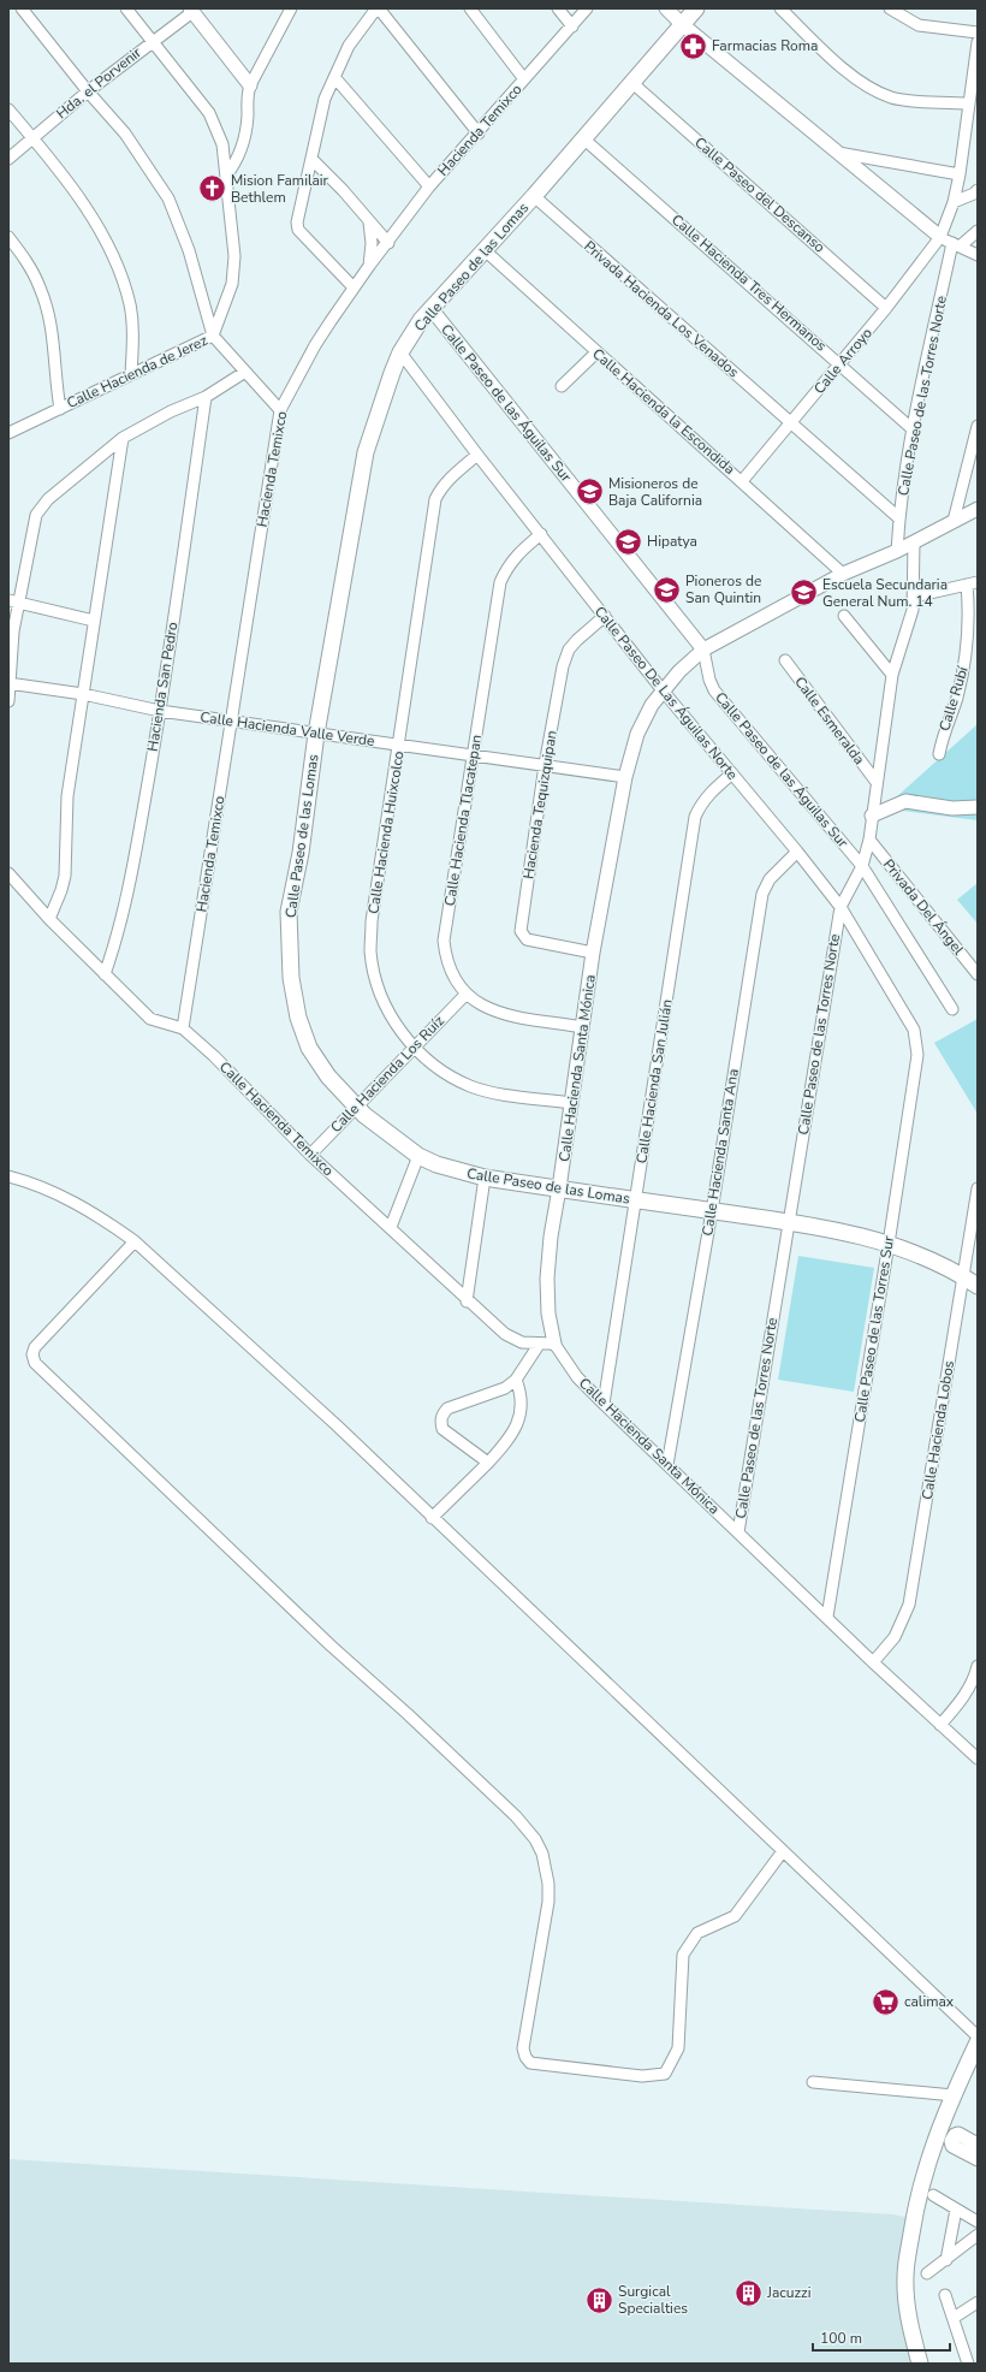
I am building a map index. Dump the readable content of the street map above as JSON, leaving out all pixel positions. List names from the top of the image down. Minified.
{"streets":{"main road":["Calle Paseo de las Lomas"],"street":["Hda. el Porvenir","Hacienda Temixco","Calle Paseo del Descanso","Calle Hacienda Tres Hermanos","Privada Hacienda Los Venados","Calle Arroyo","Calle Hacienda de Jerez","Calle Paseo de las Torres Norte","Calle Paseo de las Águilas Sur","Calle Hacienda la Escondida","Hacienda San Pedro","Calle Paseo De Las Águilas Norte","Calle Rubí","Calle Esmeralda","Calle Hacienda Valle Verde","Hacienda Tequizquipan","Calle Hacienda Tlacatepan","Calle Hacienda Huixcolco","Privada Del Ángel","Calle Hacienda Santa Mónica","Calle Hacienda Los Ruíz","Calle Hacienda San Julián","Calle Hacienda Temixco","Calle Hacienda Santa Ana","Calle Paseo de las Torres Sur","Calle Hacienda Lobos"]},"crossings":[["Hda. el Porvenir","Calle Hacienda de Jerez"],["Hacienda Temixco","Calle Hacienda Valle Verde"],["Hacienda Temixco","Calle Hacienda Temixco"],["Calle Paseo del Descanso","Calle Paseo de las Lomas"],["Calle Paseo del Descanso","Calle Arroyo"],["Calle Paseo de las Lomas","Calle Hacienda Tres Hermanos"],["Calle Paseo de las Lomas","Privada Hacienda Los Venados"],["Calle Paseo de las Lomas","Calle Paseo de las Torres Norte"],["Calle Paseo de las Lomas","Calle Paseo de las Águilas Sur"],["Calle Paseo de las Lomas","Calle Hacienda la Escondida"],["Calle Paseo de las Lomas","Calle Paseo De Las Águilas Norte"],["Calle Paseo de las Lomas","Calle Hacienda Valle Verde"],["Calle Paseo de las Lomas","Calle Hacienda Santa Mónica"],["Calle Paseo de las Lomas","Calle Hacienda Los Ruíz"],["Calle Paseo de las Lomas","Calle Hacienda San Julián"],["Calle Paseo de las Lomas","Calle Hacienda Santa Ana"],["Calle Paseo de las Lomas","Calle Paseo de las Torres Sur"],["Calle Paseo de las Lomas","Calle Hacienda Lobos"],["Calle Hacienda Tres Hermanos","Calle Arroyo"],["Calle Hacienda Tres Hermanos","Calle Paseo de las Torres Norte"],["Privada Hacienda Los Venados","Calle Arroyo"],["Privada Hacienda Los Venados","Calle Paseo de las Torres Norte"],["Calle Arroyo","Calle Paseo de las Torres Norte"],["Calle Arroyo","Calle Hacienda la Escondida"],["Calle Paseo de las Torres Norte","Calle Paseo de las Águilas Sur"],["Calle Paseo de las Torres Norte","Calle Paseo De Las Águilas Norte"],["Calle Paseo de las Torres Norte","Calle Esmeralda"],["Calle Paseo de las Torres Norte","Privada Del Ángel"],["Calle Paseo de las Torres Norte","Calle Hacienda Santa Mónica"],["Calle Paseo de las Águilas Sur","Calle Hacienda Santa Mónica"],["Calle Hacienda la Escondida","Calle Hacienda Santa Mónica"],["Hacienda San Pedro","Calle Hacienda Valle Verde"],["Hacienda San Pedro","Calle Hacienda Temixco"],["Calle Paseo De Las Águilas Norte","Hacienda Tequizquipan"],["Calle Paseo De Las Águilas Norte","Calle Hacienda Tlacatepan"],["Calle Paseo De Las Águilas Norte","Calle Hacienda Huixcolco"],["Calle Paseo De Las Águilas Norte","Calle Hacienda Santa Mónica"],["Calle Paseo De Las Águilas Norte","Calle Hacienda San Julián"],["Calle Paseo De Las Águilas Norte","Calle Hacienda Santa Ana"],["Calle Paseo De Las Águilas Norte","Calle Paseo de las Torres Sur"],["Calle Hacienda Valle Verde","Hacienda Tequizquipan"],["Calle Hacienda Valle Verde","Calle Hacienda Tlacatepan"],["Calle Hacienda Valle Verde","Calle Hacienda Huixcolco"],["Calle Hacienda Valle Verde","Calle Hacienda Santa Mónica"],["Hacienda Tequizquipan","Calle Hacienda Santa Mónica"],["Calle Hacienda Tlacatepan","Calle Hacienda Santa Mónica"],["Calle Hacienda Tlacatepan","Calle Hacienda Los Ruíz"],["Calle Hacienda Huixcolco","Calle Hacienda Santa Mónica"],["Calle Hacienda Huixcolco","Calle Hacienda Los Ruíz"],["Calle Hacienda Santa Mónica","Calle Hacienda San Julián"],["Calle Hacienda Santa Mónica","Calle Hacienda Temixco"],["Calle Hacienda Santa Mónica","Calle Hacienda Santa Ana"],["Calle Hacienda Santa Mónica","Calle Paseo de las Torres Sur"],["Calle Hacienda Santa Mónica","Calle Hacienda Lobos"],["Calle Hacienda Los Ruíz","Calle Hacienda Temixco"]],"places":{"pharmacy":["Farmacias Roma"],"church":["Mision Familair Bethlem"],"school or university":["Misioneros de Baja California","Hipatya","Pioneros de San Quintin","Escuela Secundaria General Num. 14"],"supermarket":["calimax"],"building":["Jacuzzi","Surgical Specialties"]},"scale_bar":"100 m"}
